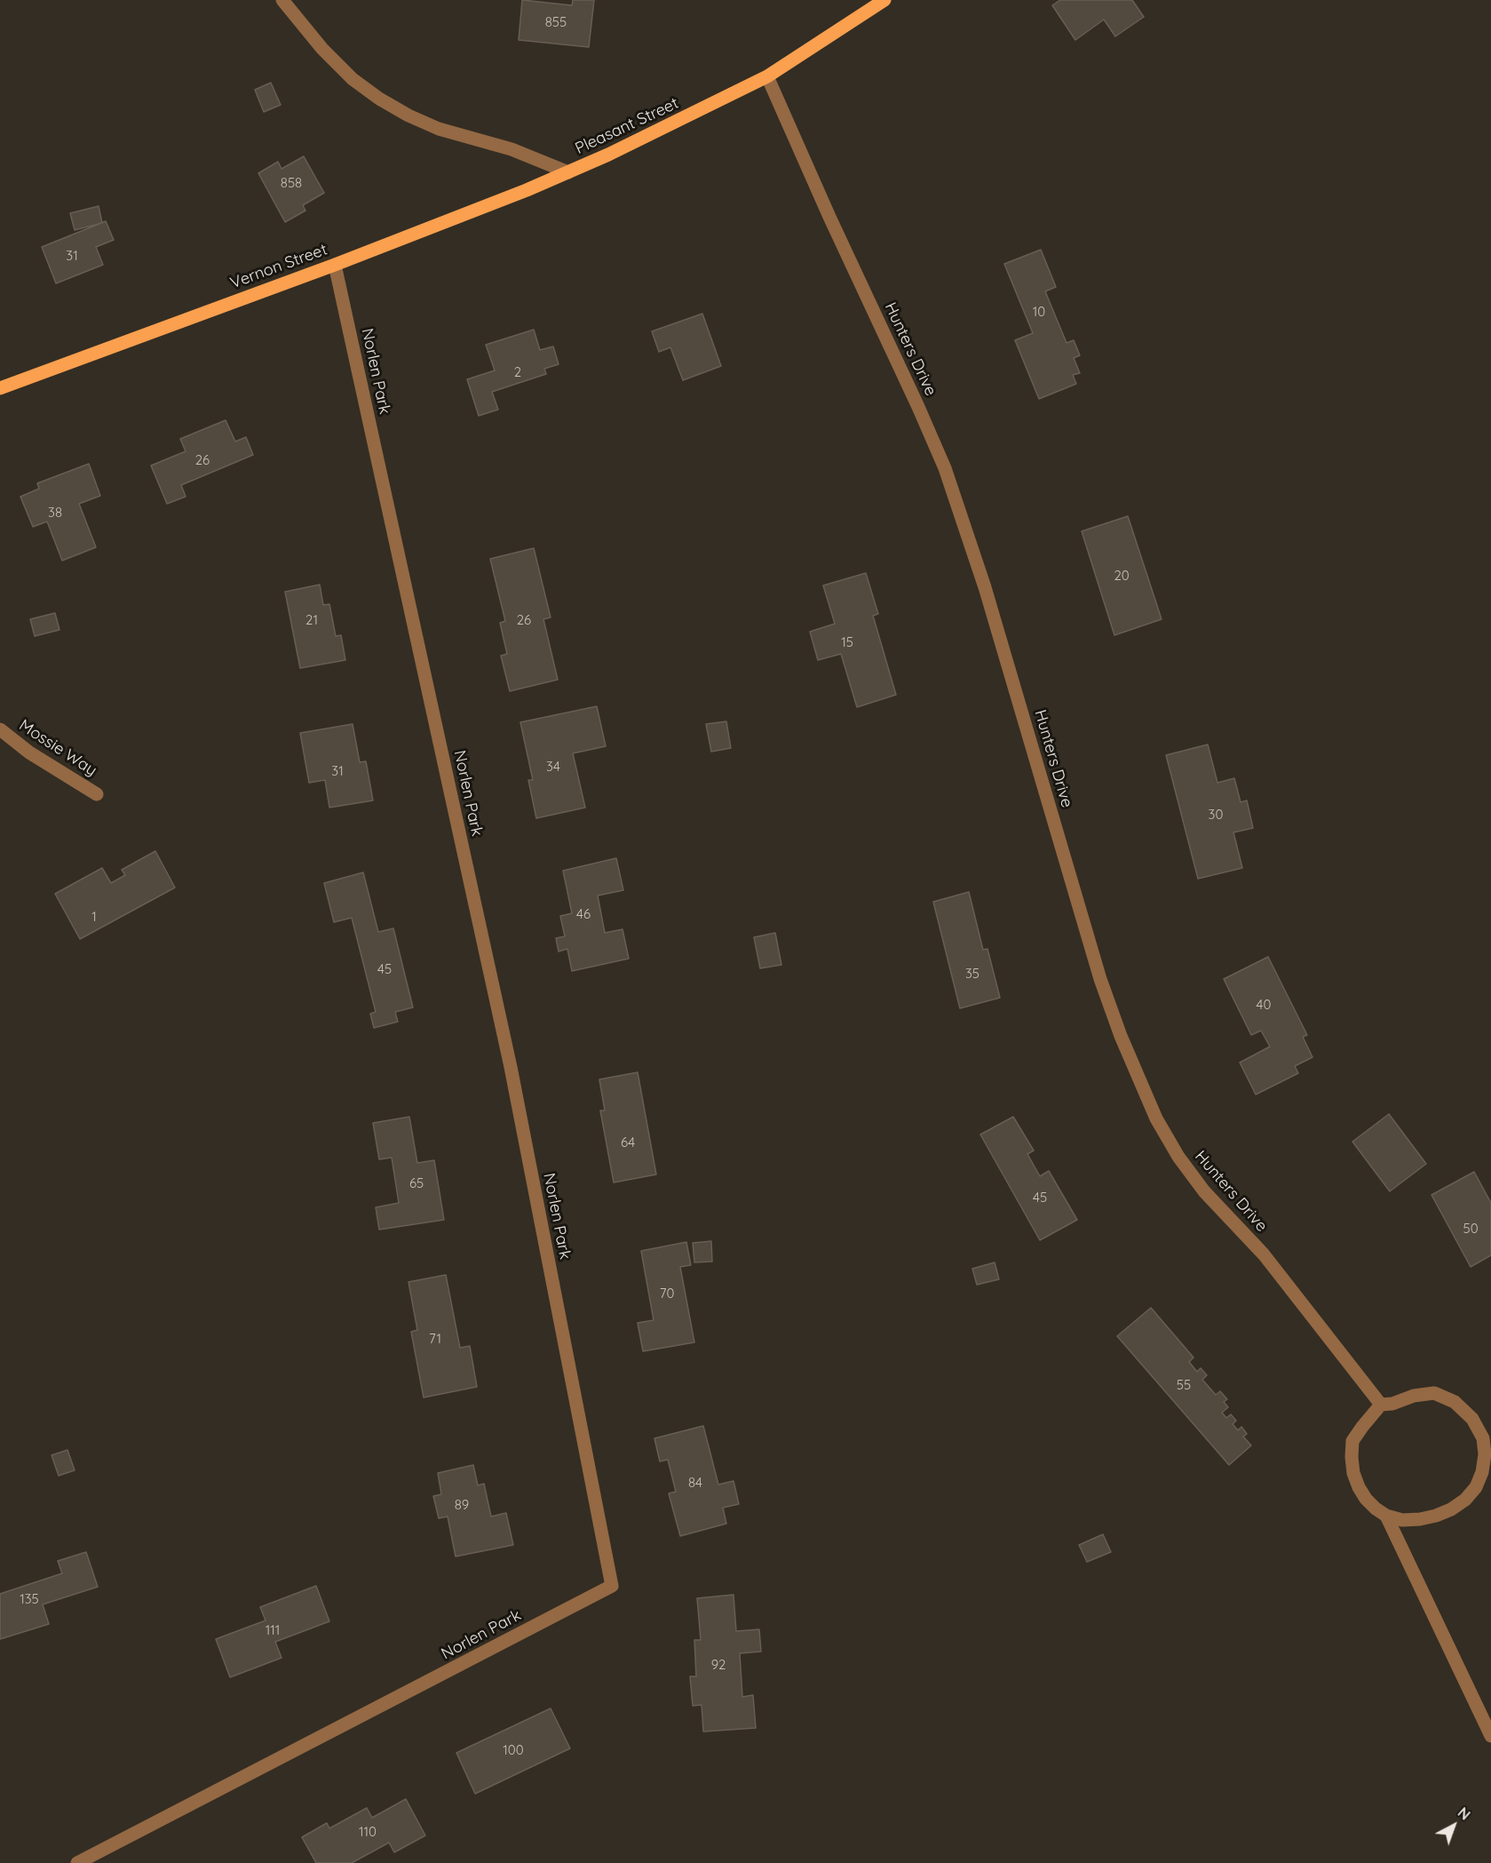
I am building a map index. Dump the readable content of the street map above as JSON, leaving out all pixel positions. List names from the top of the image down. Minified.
{"streets":{"main road":["Pleasant Street","Vernon Street"],"street":["Hunters Drive","Norlen Park","Mossie Way"]},"crossings":[["Pleasant Street","Vernon Street"],["Pleasant Street","Hunters Drive"],["Vernon Street","Norlen Park"]],"house_numbers":["855","858","31","10","2","26","38","20","21","26","15","34","31","30","46","1","45","35","40","64","65","45","50","70","71","55","84","89","135","111","92","100","110"],"north":"top right"}
